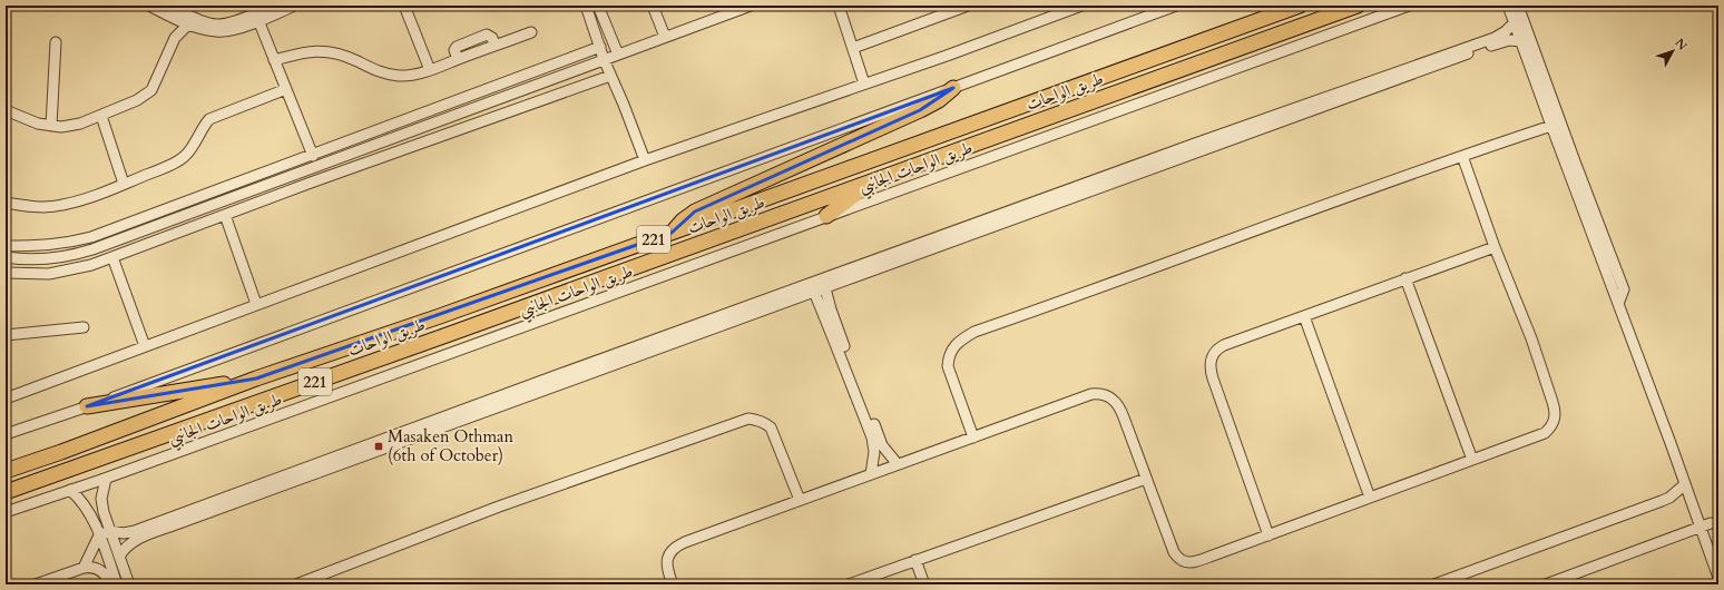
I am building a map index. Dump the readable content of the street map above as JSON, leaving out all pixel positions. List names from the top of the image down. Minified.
{"streets":{"highway":["طريق الواحات","221"],"street":["طريق الواحات الجانبي"]},"places":{"transit":["Masaken Othman (6th of October)"]},"north":"top right"}
